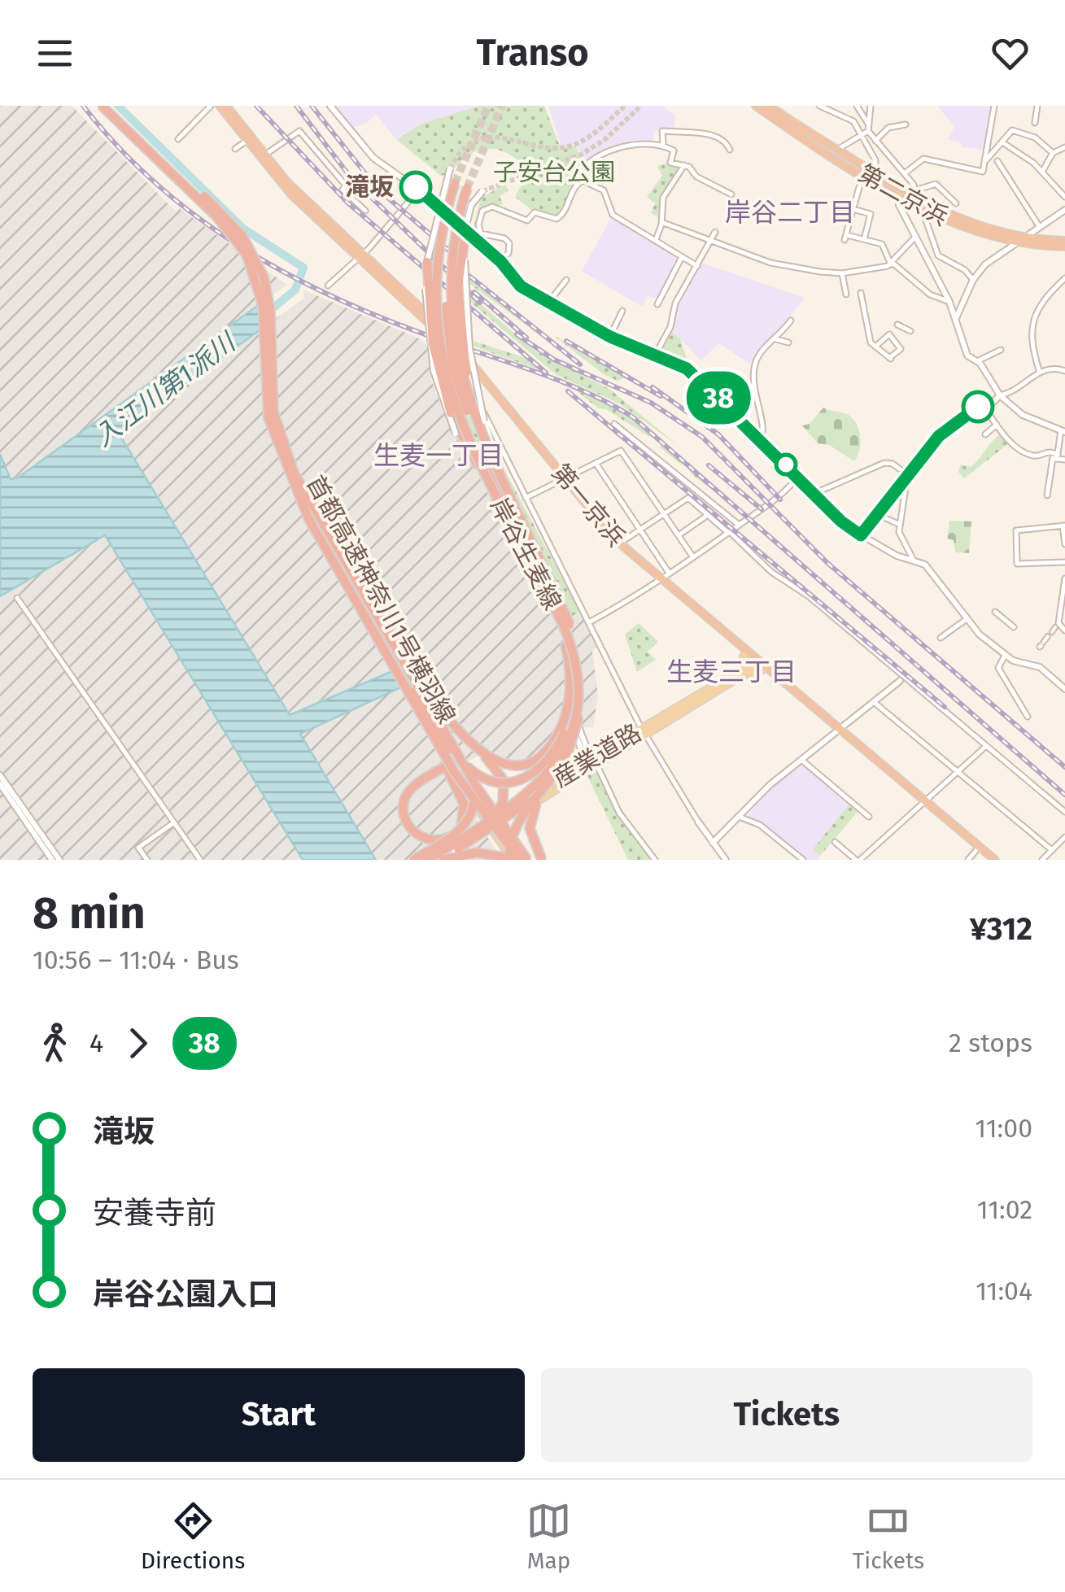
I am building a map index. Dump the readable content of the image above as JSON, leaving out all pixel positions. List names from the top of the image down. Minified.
{"streets":{"highway":["第二京浜","第一京浜","首都高速神奈川1号横羽線"],"main road":["産業道路"],"street":["岸谷生麦線"]},"crossings":[["第一京浜","産業道路"],["岸谷生麦線","産業道路"]],"districts":["岸谷二丁目","生麦一丁目","生麦三丁目"],"water":["入江川第1派川"],"parks":["子安台公園"],"places":["滝坂"],"lines":["bus line 38"],"page":{"header":"Transo","on_map":"38","heading":["8 min","10:56 – 11:04 · Bus","¥312"],"legs":["4","38","2 stops"],"list":[{"name":"滝坂","value":"11:00"},{"name":"安養寺前","value":"11:02"},{"name":"岸谷公園入口","value":"11:04"}],"buttons":["Start","Tickets"],"tabs":["Directions","Map","Tickets"]}}
